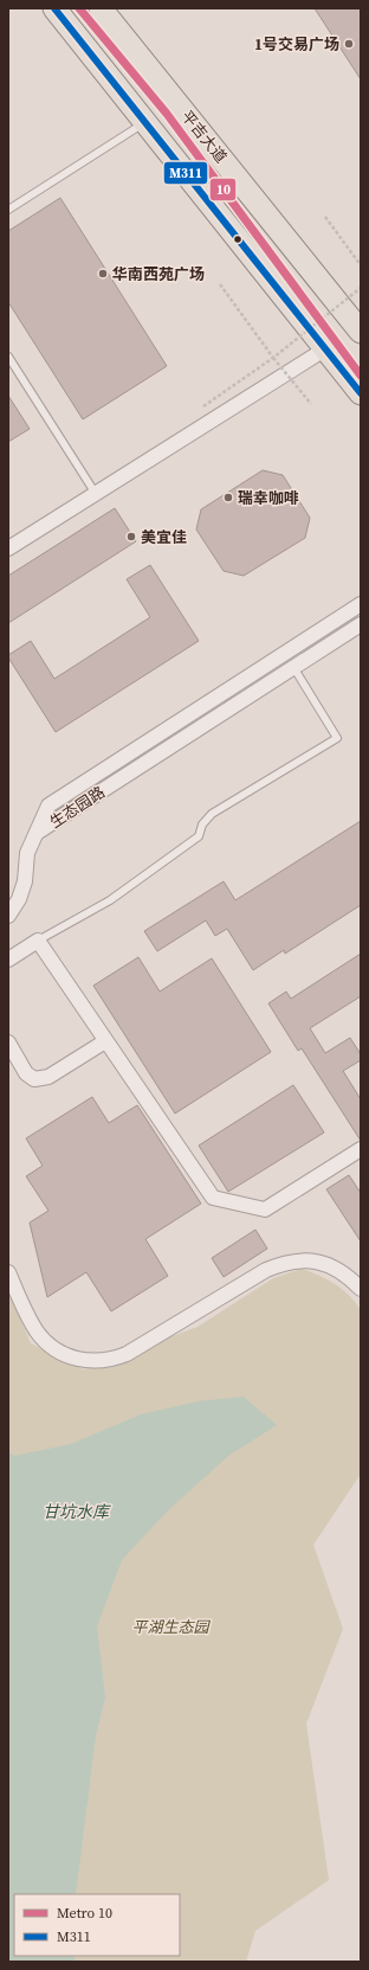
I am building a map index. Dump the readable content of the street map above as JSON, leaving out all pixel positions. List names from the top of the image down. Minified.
{"streets":{"main road":["平吉大道"],"street":["生态园路"]},"water":["甘坑水库"],"parks":["平湖生态园"],"places":["1号交易广场","华南西苑广场","瑞幸咖啡","美宜佳"],"lines":["metro line 10","transit line M311"],"legend":["Metro 10","M311"]}
